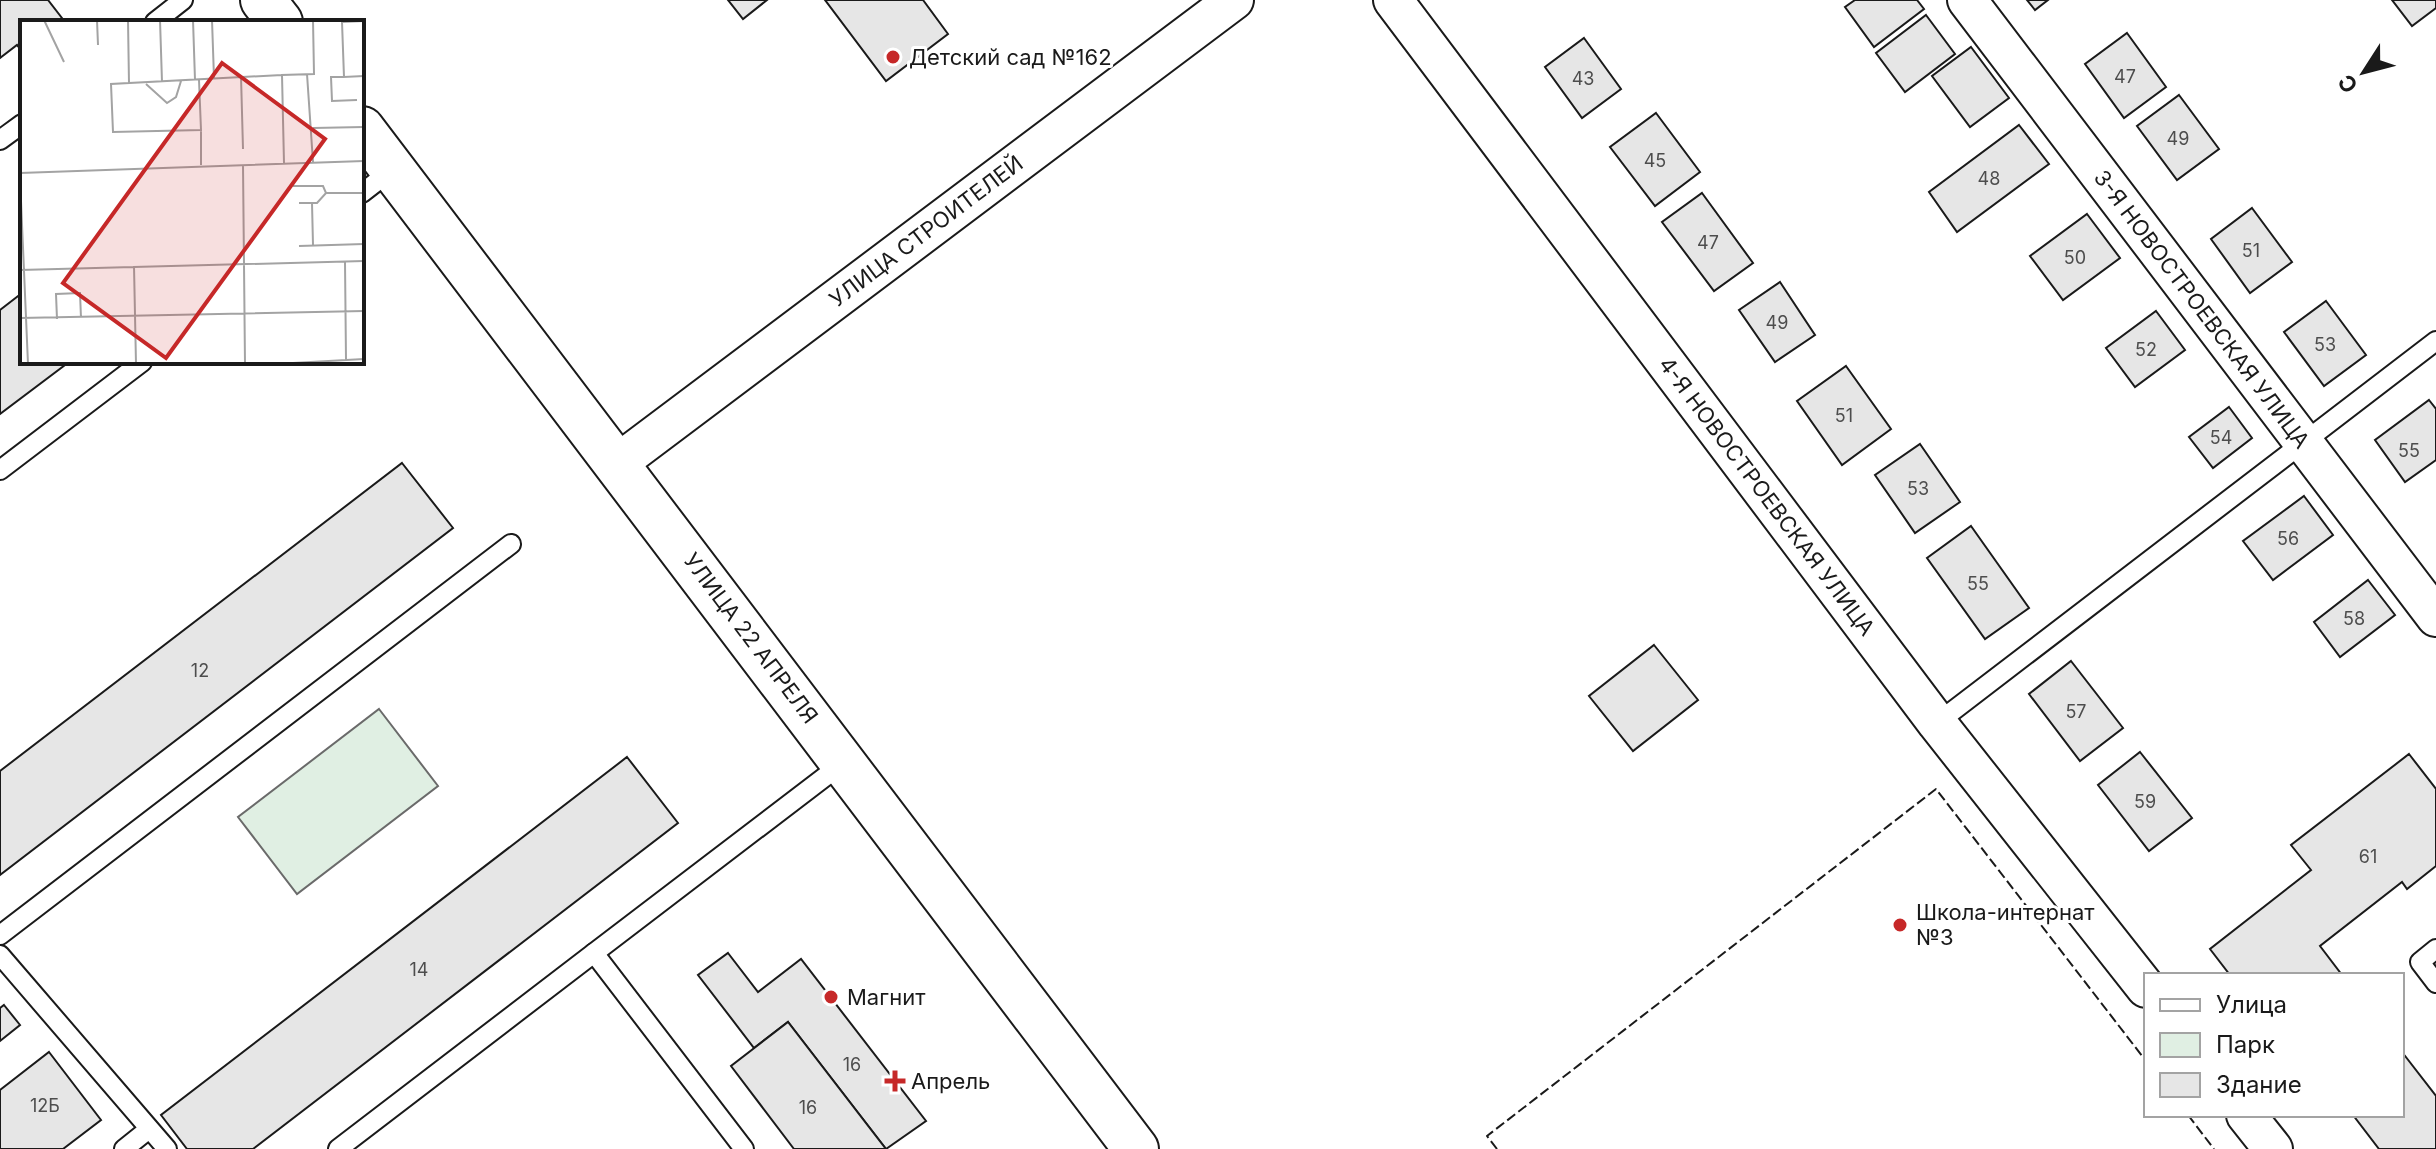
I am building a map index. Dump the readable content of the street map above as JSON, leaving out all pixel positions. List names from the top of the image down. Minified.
{"streets":{"main road":["УЛИЦА 22 АПРЕЛЯ"],"street":["УЛИЦА СТРОИТЕЛЕЙ","3-Я НОВОСТРОЕВСКАЯ УЛИЦА","4-Я НОВОСТРОЕВСКАЯ УЛИЦА"]},"crossings":[["УЛИЦА СТРОИТЕЛЕЙ","УЛИЦА 22 АПРЕЛЯ"]],"places":{"other":["Детский сад №162","Школа-интернат №3","Магнит"],"health":["Апрель"]},"house_numbers":["47","43","49","45","48","47","51","50","49","53","52","51","54","55","53","56","55","58","12","57","59","61","14","16","12Б","16"],"legend":["Улица","Парк","Здание"],"north":"bottom left"}
